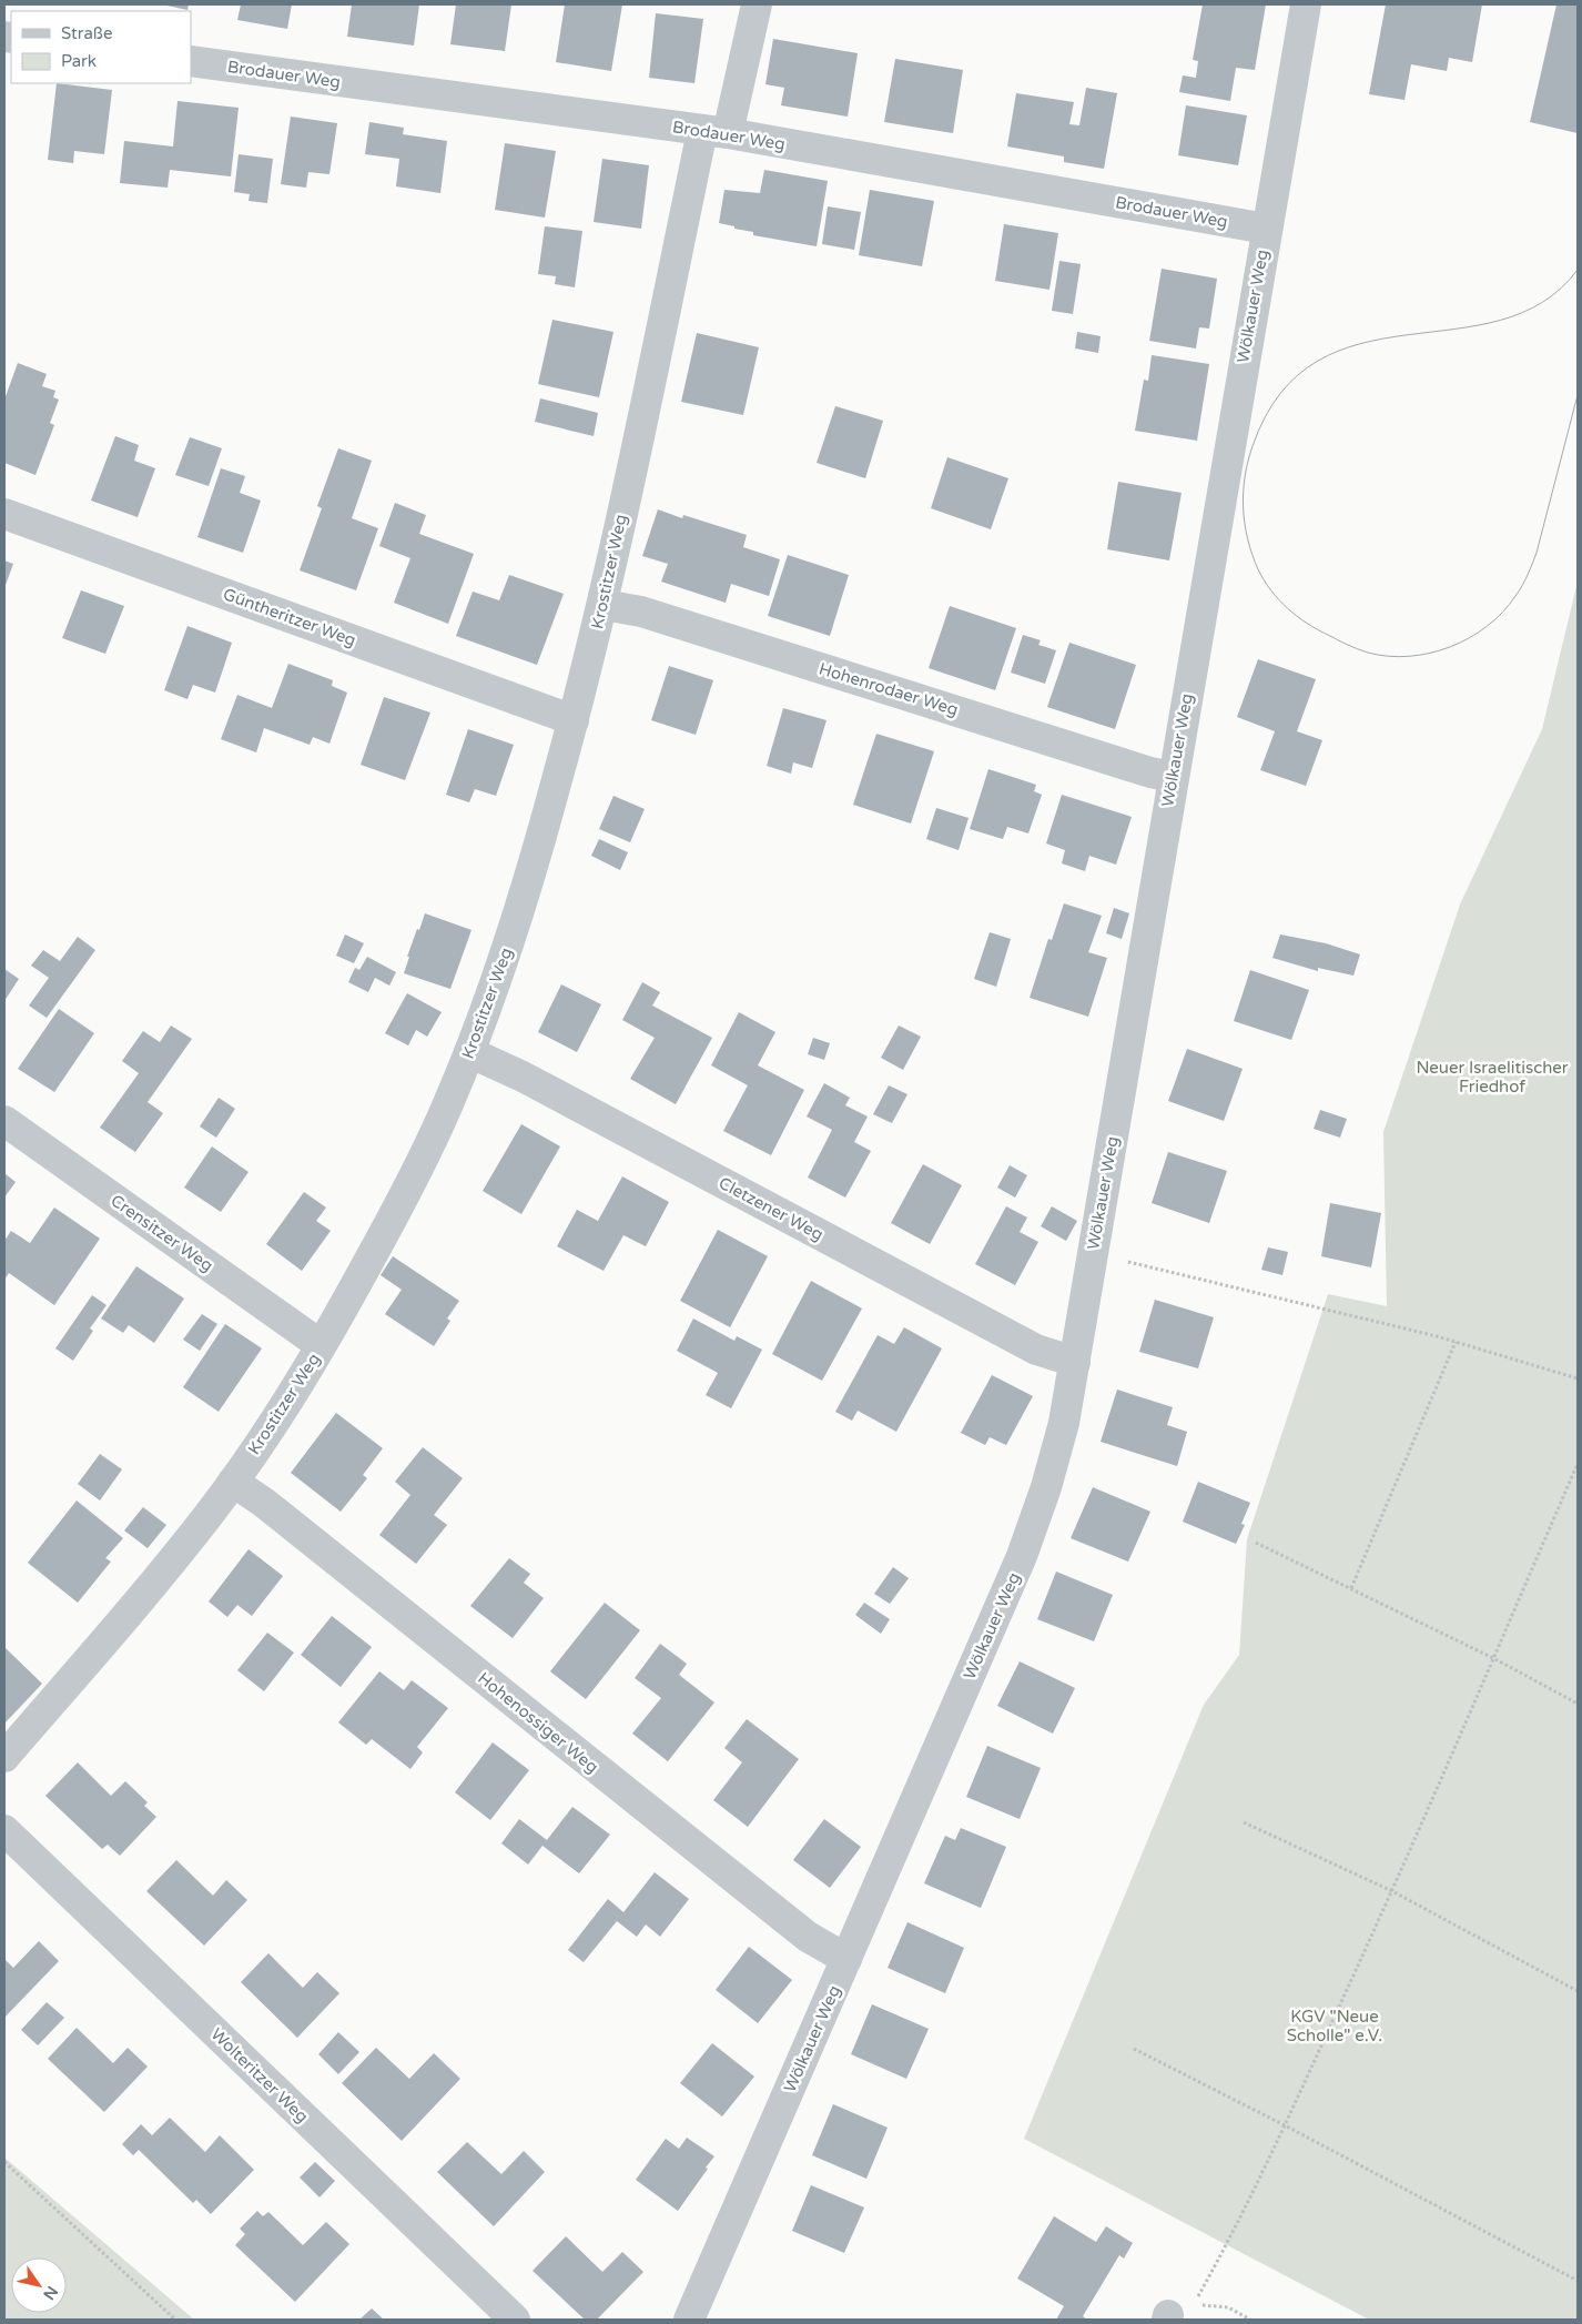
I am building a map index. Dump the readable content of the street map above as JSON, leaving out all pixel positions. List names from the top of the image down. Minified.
{"streets":{"street":["Brodauer Weg","Wölkauer Weg","Krostitzer Weg","Güntheritzer Weg","Hohenrodaer Weg","Cletzener Weg","Crensitzer Weg","Hohenossiger Weg","Wolteritzer Weg"]},"crossings":[["Brodauer Weg","Wölkauer Weg"],["Brodauer Weg","Krostitzer Weg"],["Wölkauer Weg","Hohenrodaer Weg"],["Wölkauer Weg","Cletzener Weg"],["Wölkauer Weg","Hohenossiger Weg"],["Krostitzer Weg","Güntheritzer Weg"],["Krostitzer Weg","Hohenrodaer Weg"],["Krostitzer Weg","Cletzener Weg"],["Krostitzer Weg","Crensitzer Weg"],["Krostitzer Weg","Hohenossiger Weg"]],"parks":["Neuer Israelitischer Friedhof","KGV \"Neue Scholle\" e.V."],"legend":["Straße","Park"],"north":"bottom right"}
